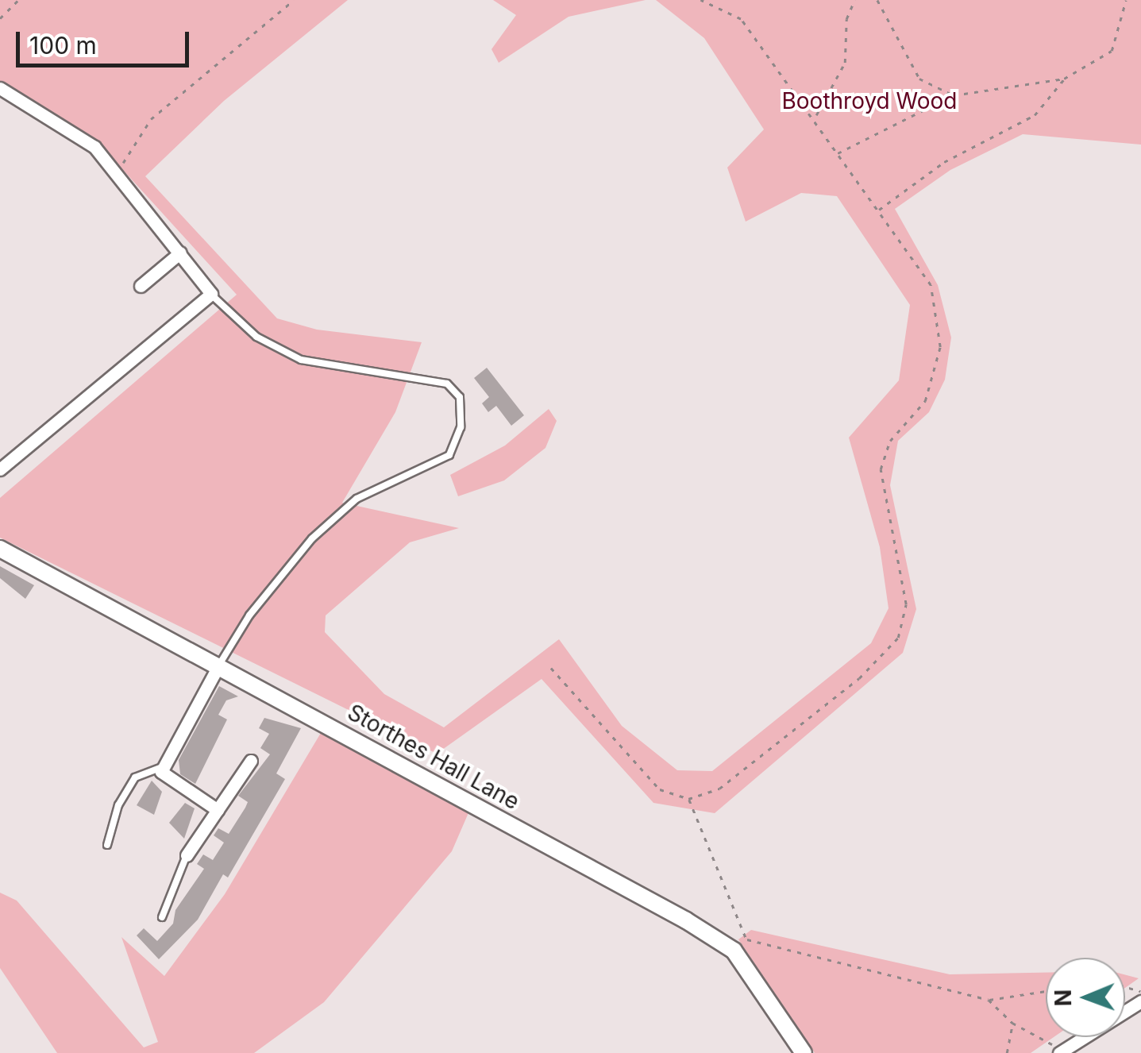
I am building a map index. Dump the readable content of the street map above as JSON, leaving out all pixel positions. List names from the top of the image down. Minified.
{"streets":{"street":["Storthes Hall Lane"]},"parks":["Boothroyd Wood"],"scale_bar":"100 m","north":"left"}
